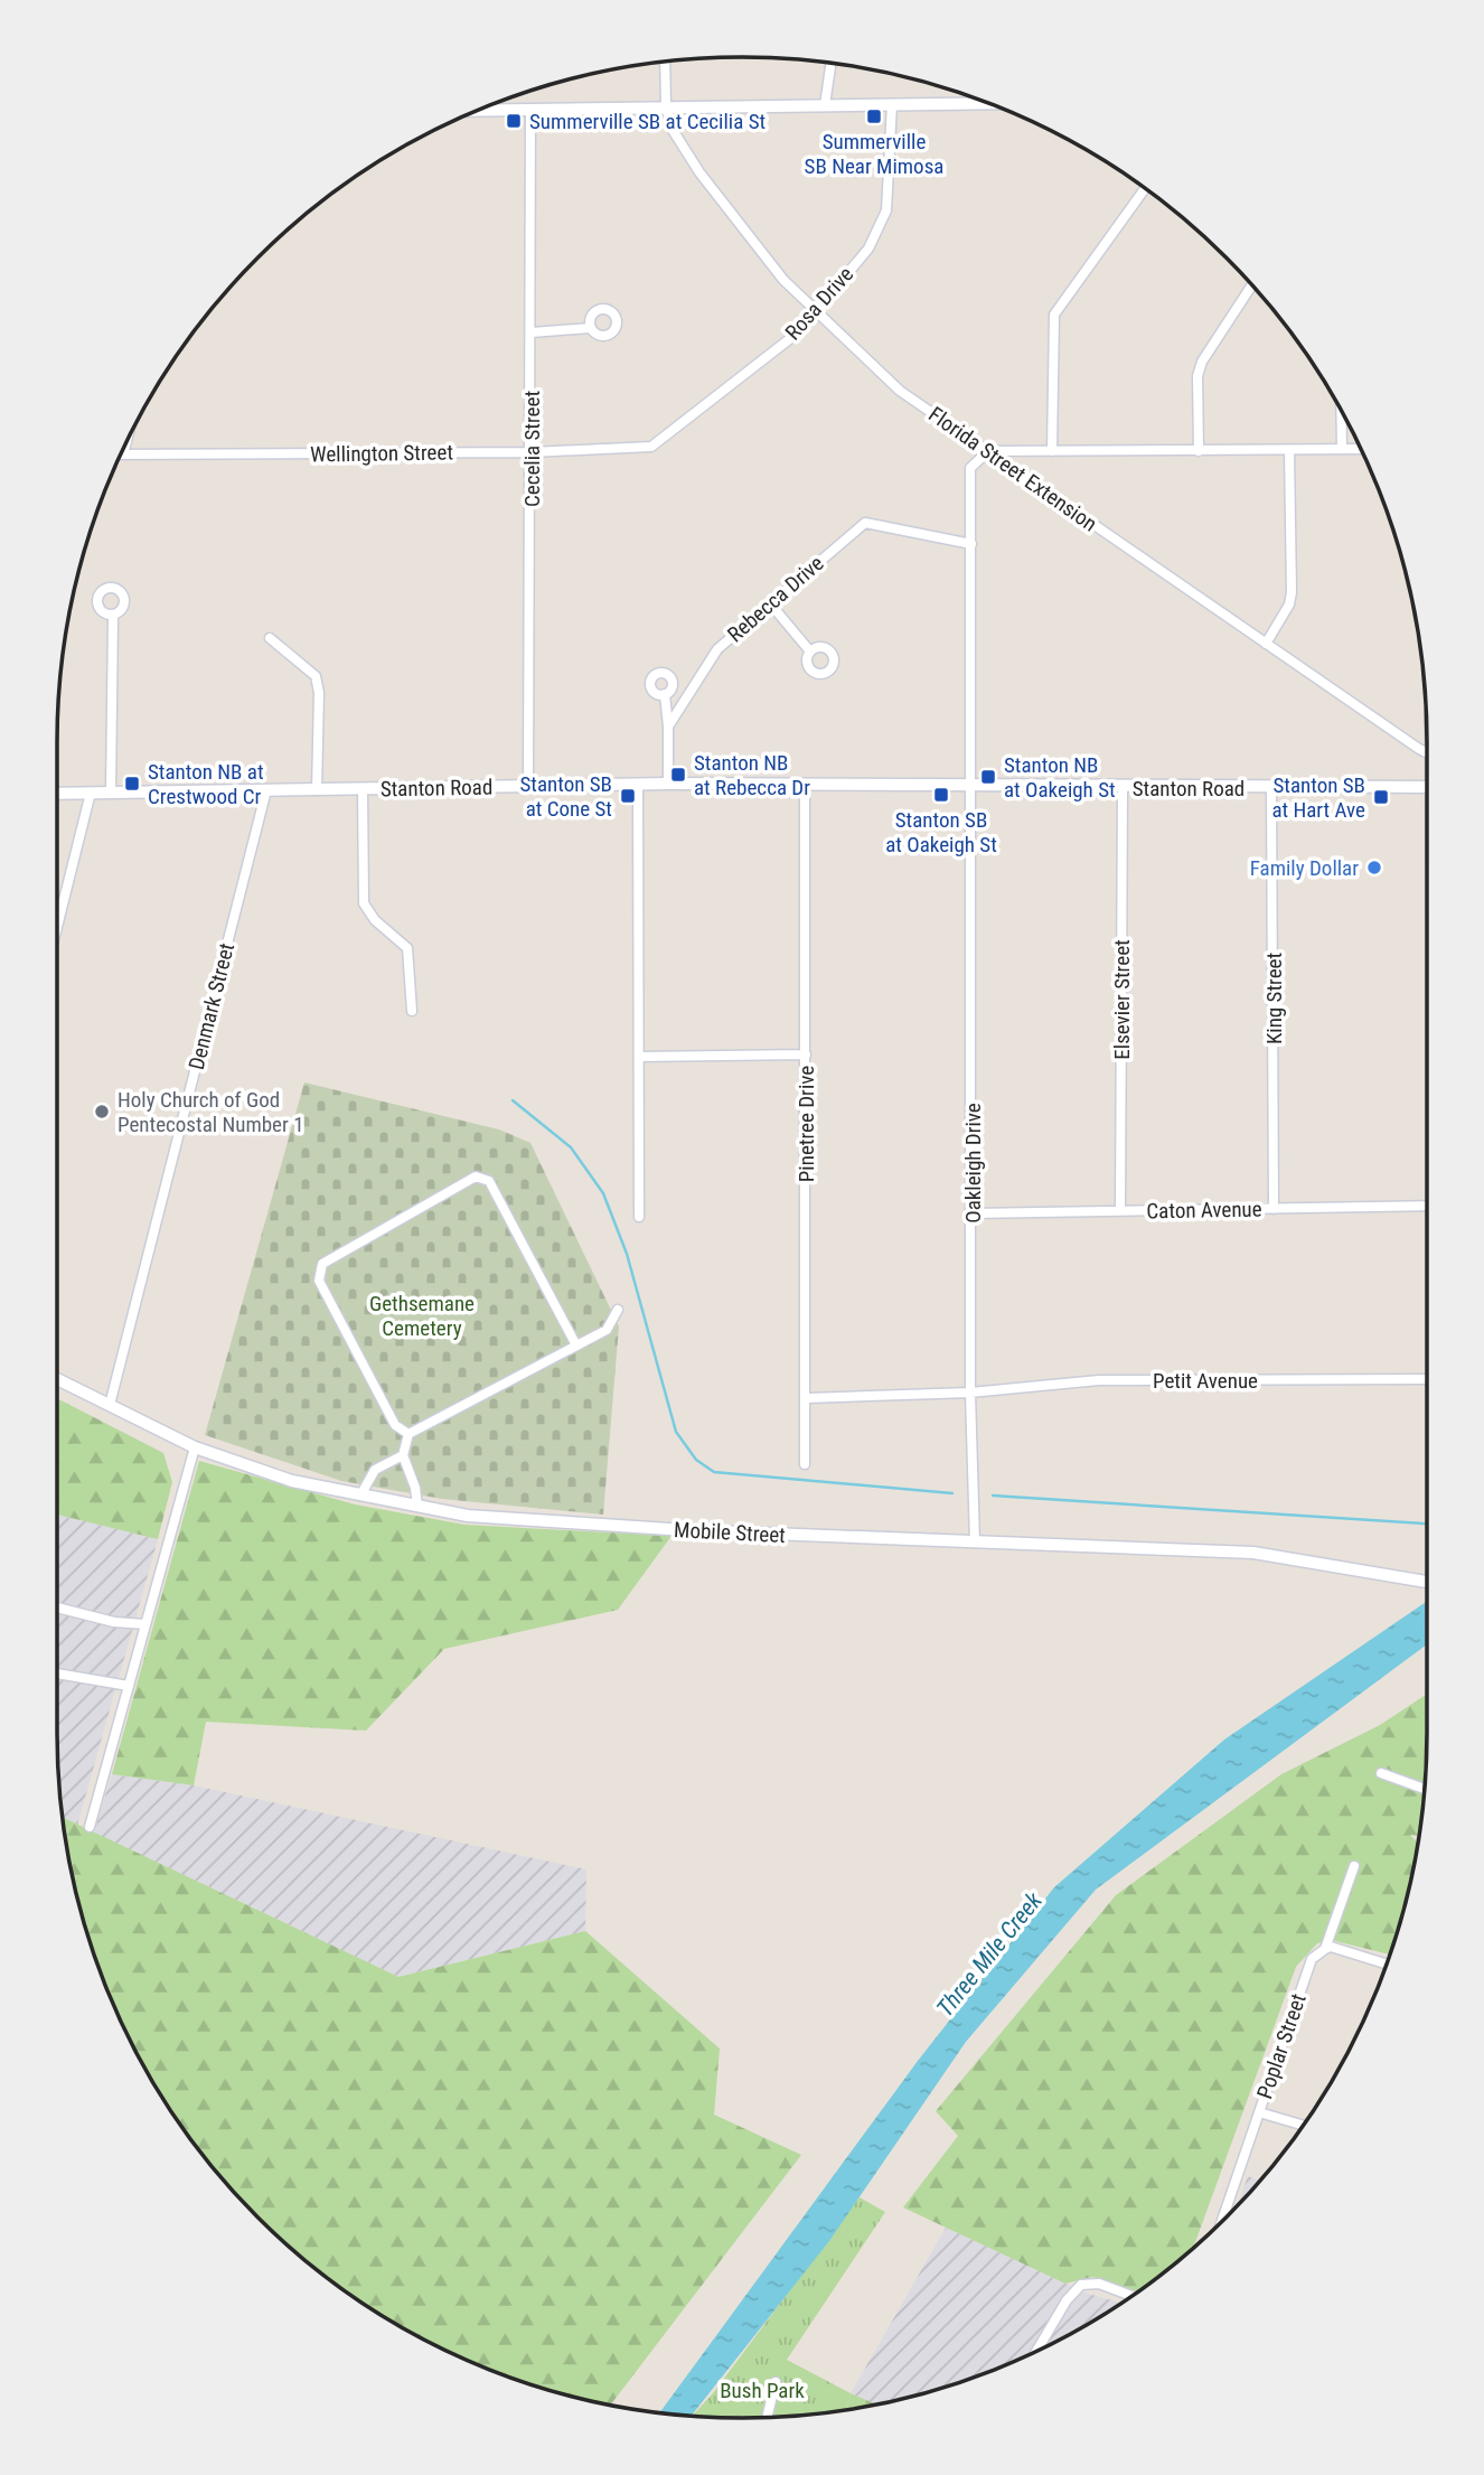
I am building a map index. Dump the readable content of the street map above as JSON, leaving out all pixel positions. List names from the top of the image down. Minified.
{"streets":{"street":["Rosa Drive","Cecelia Street","Wellington Street","Florida Street Extension","Rebecca Drive","Stanton Road","King Street","Elsevier Street","Denmark Street","Pinetree Drive","Oakleigh Drive","Caton Avenue","Petit Avenue","Mobile Street","Poplar Street"]},"crossings":[["Rosa Drive","Wellington Street"],["Rosa Drive","Florida Street Extension"],["Cecelia Street","Wellington Street"],["Cecelia Street","Stanton Road"],["Florida Street Extension","Oakleigh Drive"],["Rebecca Drive","Oakleigh Drive"],["Stanton Road","King Street"],["Stanton Road","Elsevier Street"],["Stanton Road","Denmark Street"],["Stanton Road","Pinetree Drive"],["Stanton Road","Oakleigh Drive"],["King Street","Caton Avenue"],["Elsevier Street","Caton Avenue"],["Denmark Street","Mobile Street"],["Pinetree Drive","Petit Avenue"],["Oakleigh Drive","Caton Avenue"],["Oakleigh Drive","Petit Avenue"],["Oakleigh Drive","Mobile Street"]],"water":["Three Mile Creek"],"parks":["Gethsemane Cemetery","Bush Park"],"places":{"transit":["Summerville SB Near Mimosa","Summerville SB at Cecilia St","Stanton NB at Rebecca Dr","Stanton NB at Oakeigh St","Stanton NB at Crestwood Cr","Stanton SB at Oakeigh St","Stanton SB at Cone St","Stanton SB at Hart Ave"],"other":["Family Dollar","Holy Church of God Pentecostal Number 1"]}}
